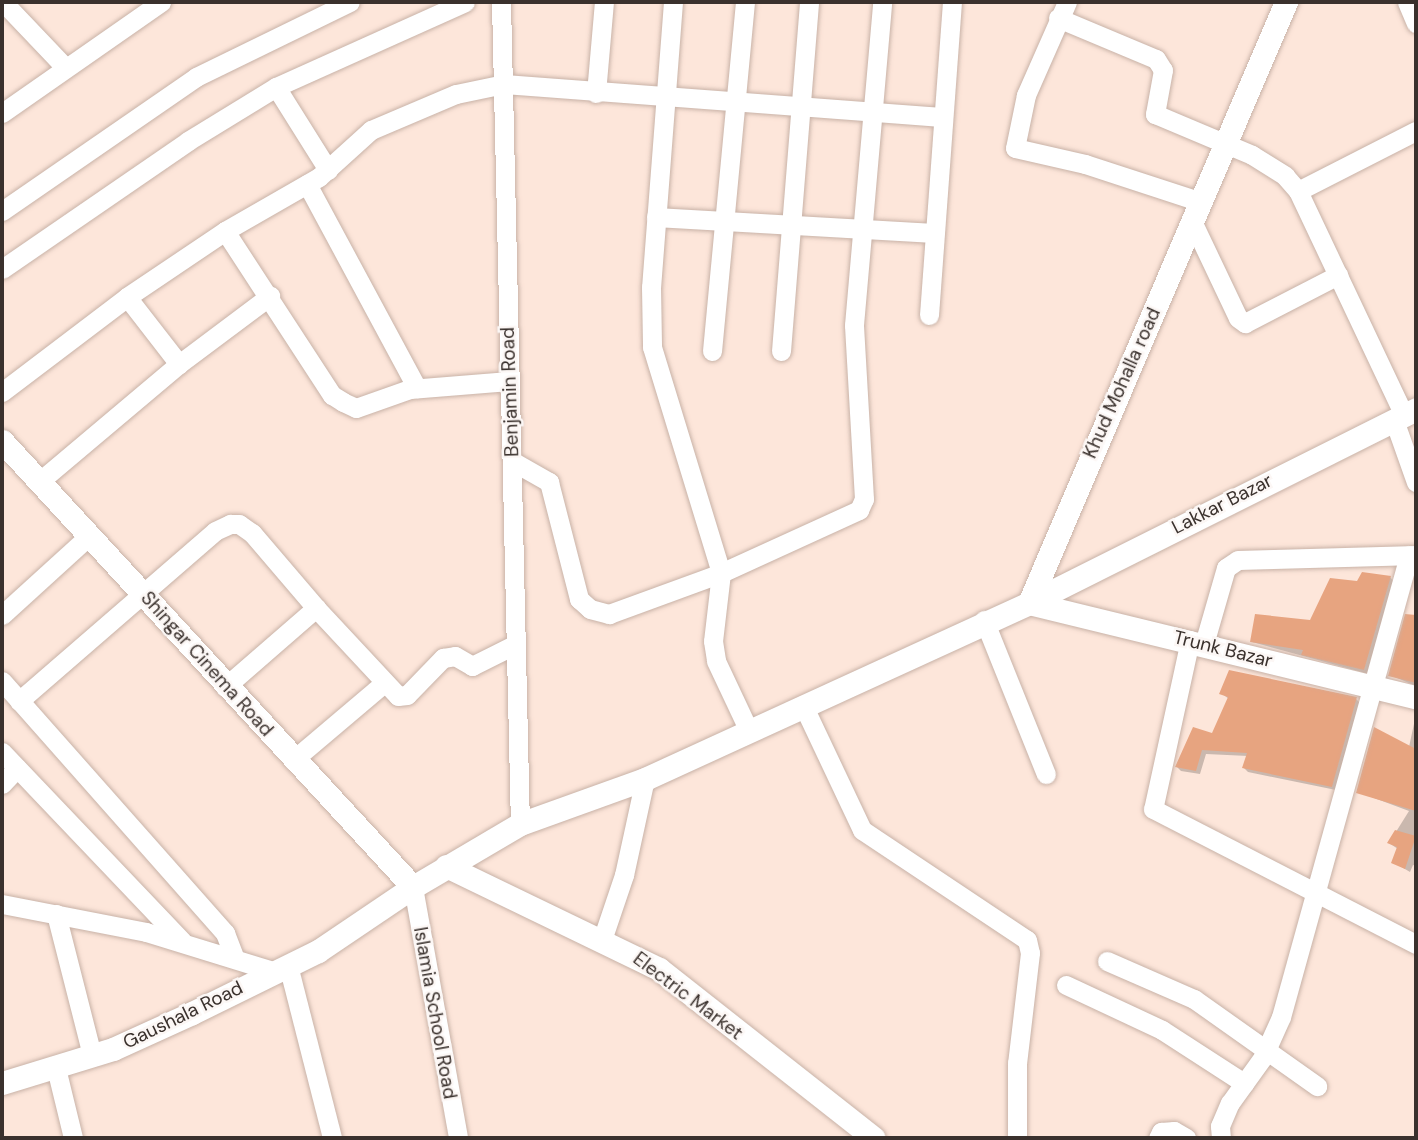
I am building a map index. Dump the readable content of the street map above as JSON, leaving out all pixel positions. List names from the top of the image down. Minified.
{"streets":{"street":["Khud Mohalla road","Benjamin Road","Lakkar Bazar","Trunk Bazar","Shingar Cinema Road","Electric Market","Islamia School Road","Gaushala Road"]},"crossings":[["Khud Mohalla road","Lakkar Bazar"],["Khud Mohalla road","Trunk Bazar"],["Benjamin Road","Gaushala Road"],["Lakkar Bazar","Trunk Bazar"],["Shingar Cinema Road","Islamia School Road"],["Shingar Cinema Road","Gaushala Road"],["Electric Market","Gaushala Road"],["Islamia School Road","Gaushala Road"]]}
